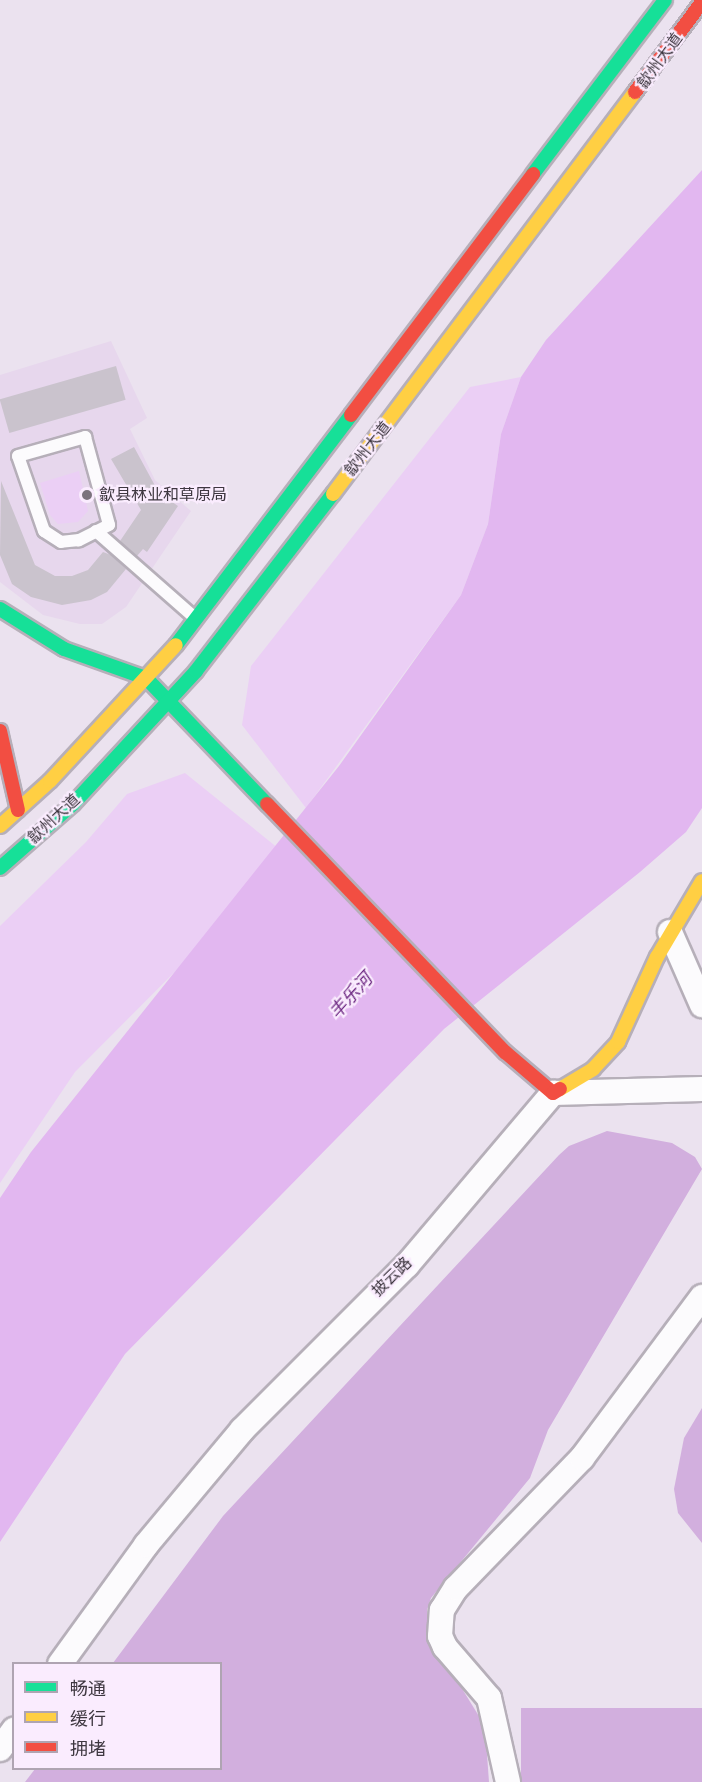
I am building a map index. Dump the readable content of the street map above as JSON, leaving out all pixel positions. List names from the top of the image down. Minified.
{"streets":{"main road":["歙州大道","披云路"]},"water":["丰乐河"],"places":["歙县林业和草原局"],"legend":["畅通","缓行","拥堵"]}
